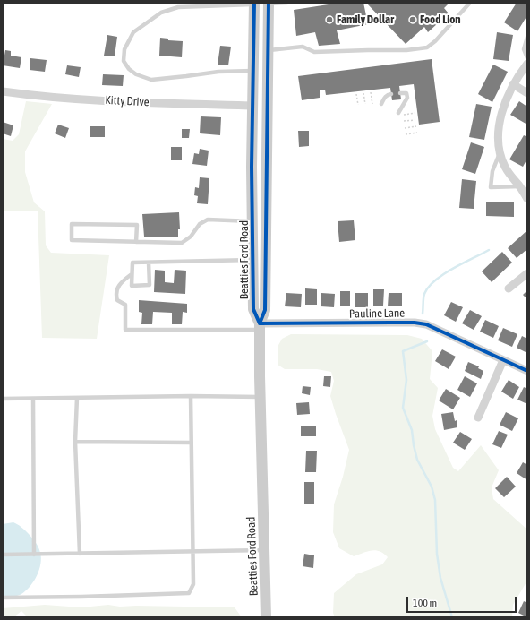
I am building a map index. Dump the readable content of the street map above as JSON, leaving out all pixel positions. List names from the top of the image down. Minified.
{"streets":{"main road":["Beatties Ford Road"],"street":["Kitty Drive","Pauline Lane"]},"crossings":[["Kitty Drive","Beatties Ford Road"],["Beatties Ford Road","Pauline Lane"]],"places":["Family Dollar","Food Lion"],"scale_bar":"100 m"}
